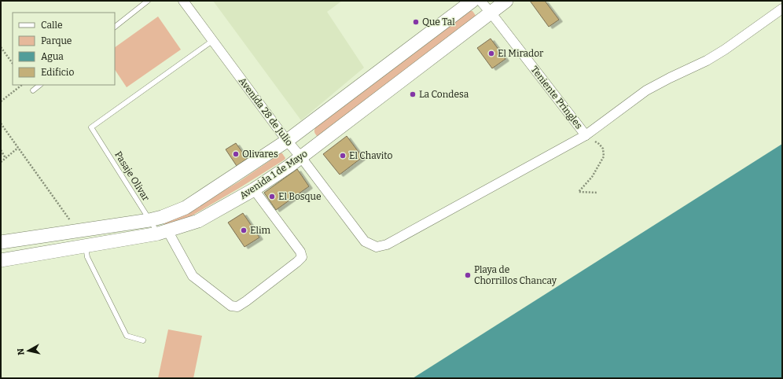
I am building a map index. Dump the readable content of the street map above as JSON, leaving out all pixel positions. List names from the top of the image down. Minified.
{"streets":{"street":["Teniente Pringles","Avenida 28 de Julio","Avenida 1 de Mayo"],"lane":["Pasaje Olivar"]},"crossings":[["Teniente Pringles","Avenida 28 de Julio"],["Teniente Pringles","Avenida 1 de Mayo"],["Avenida 28 de Julio","Avenida 1 de Mayo"],["Avenida 28 de Julio","Pasaje Olivar"],["Avenida 1 de Mayo","Pasaje Olivar"]],"places":["Que Tal","El Mirador","La Condesa","Olivares","El Chavito","El Bosque","Elim","Playa de Chorrillos Chancay"],"legend":["Calle","Parque","Agua","Edificio"],"north":"left"}
